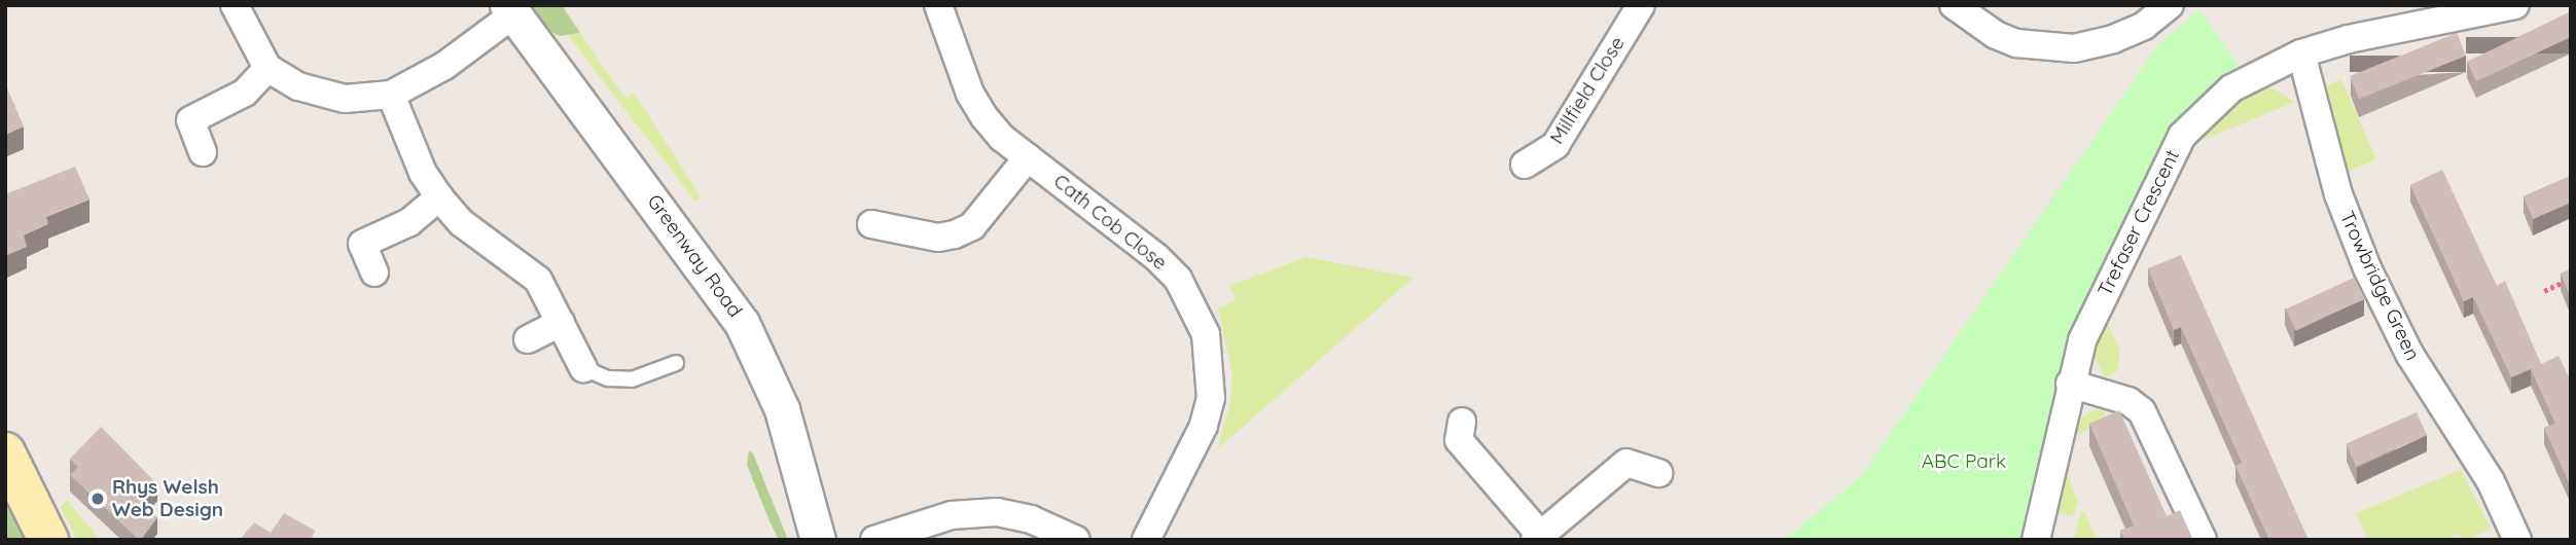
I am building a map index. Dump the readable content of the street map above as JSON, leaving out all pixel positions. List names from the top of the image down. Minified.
{"streets":{"street":["Millfield Close","Cath Cob Close","Trefaser Crescent","Greenway Road","Trowbridge Green"]},"crossings":[["Trefaser Crescent","Trowbridge Green"]],"parks":["ABC Park"],"places":["Rhys Welsh Web Design"]}
